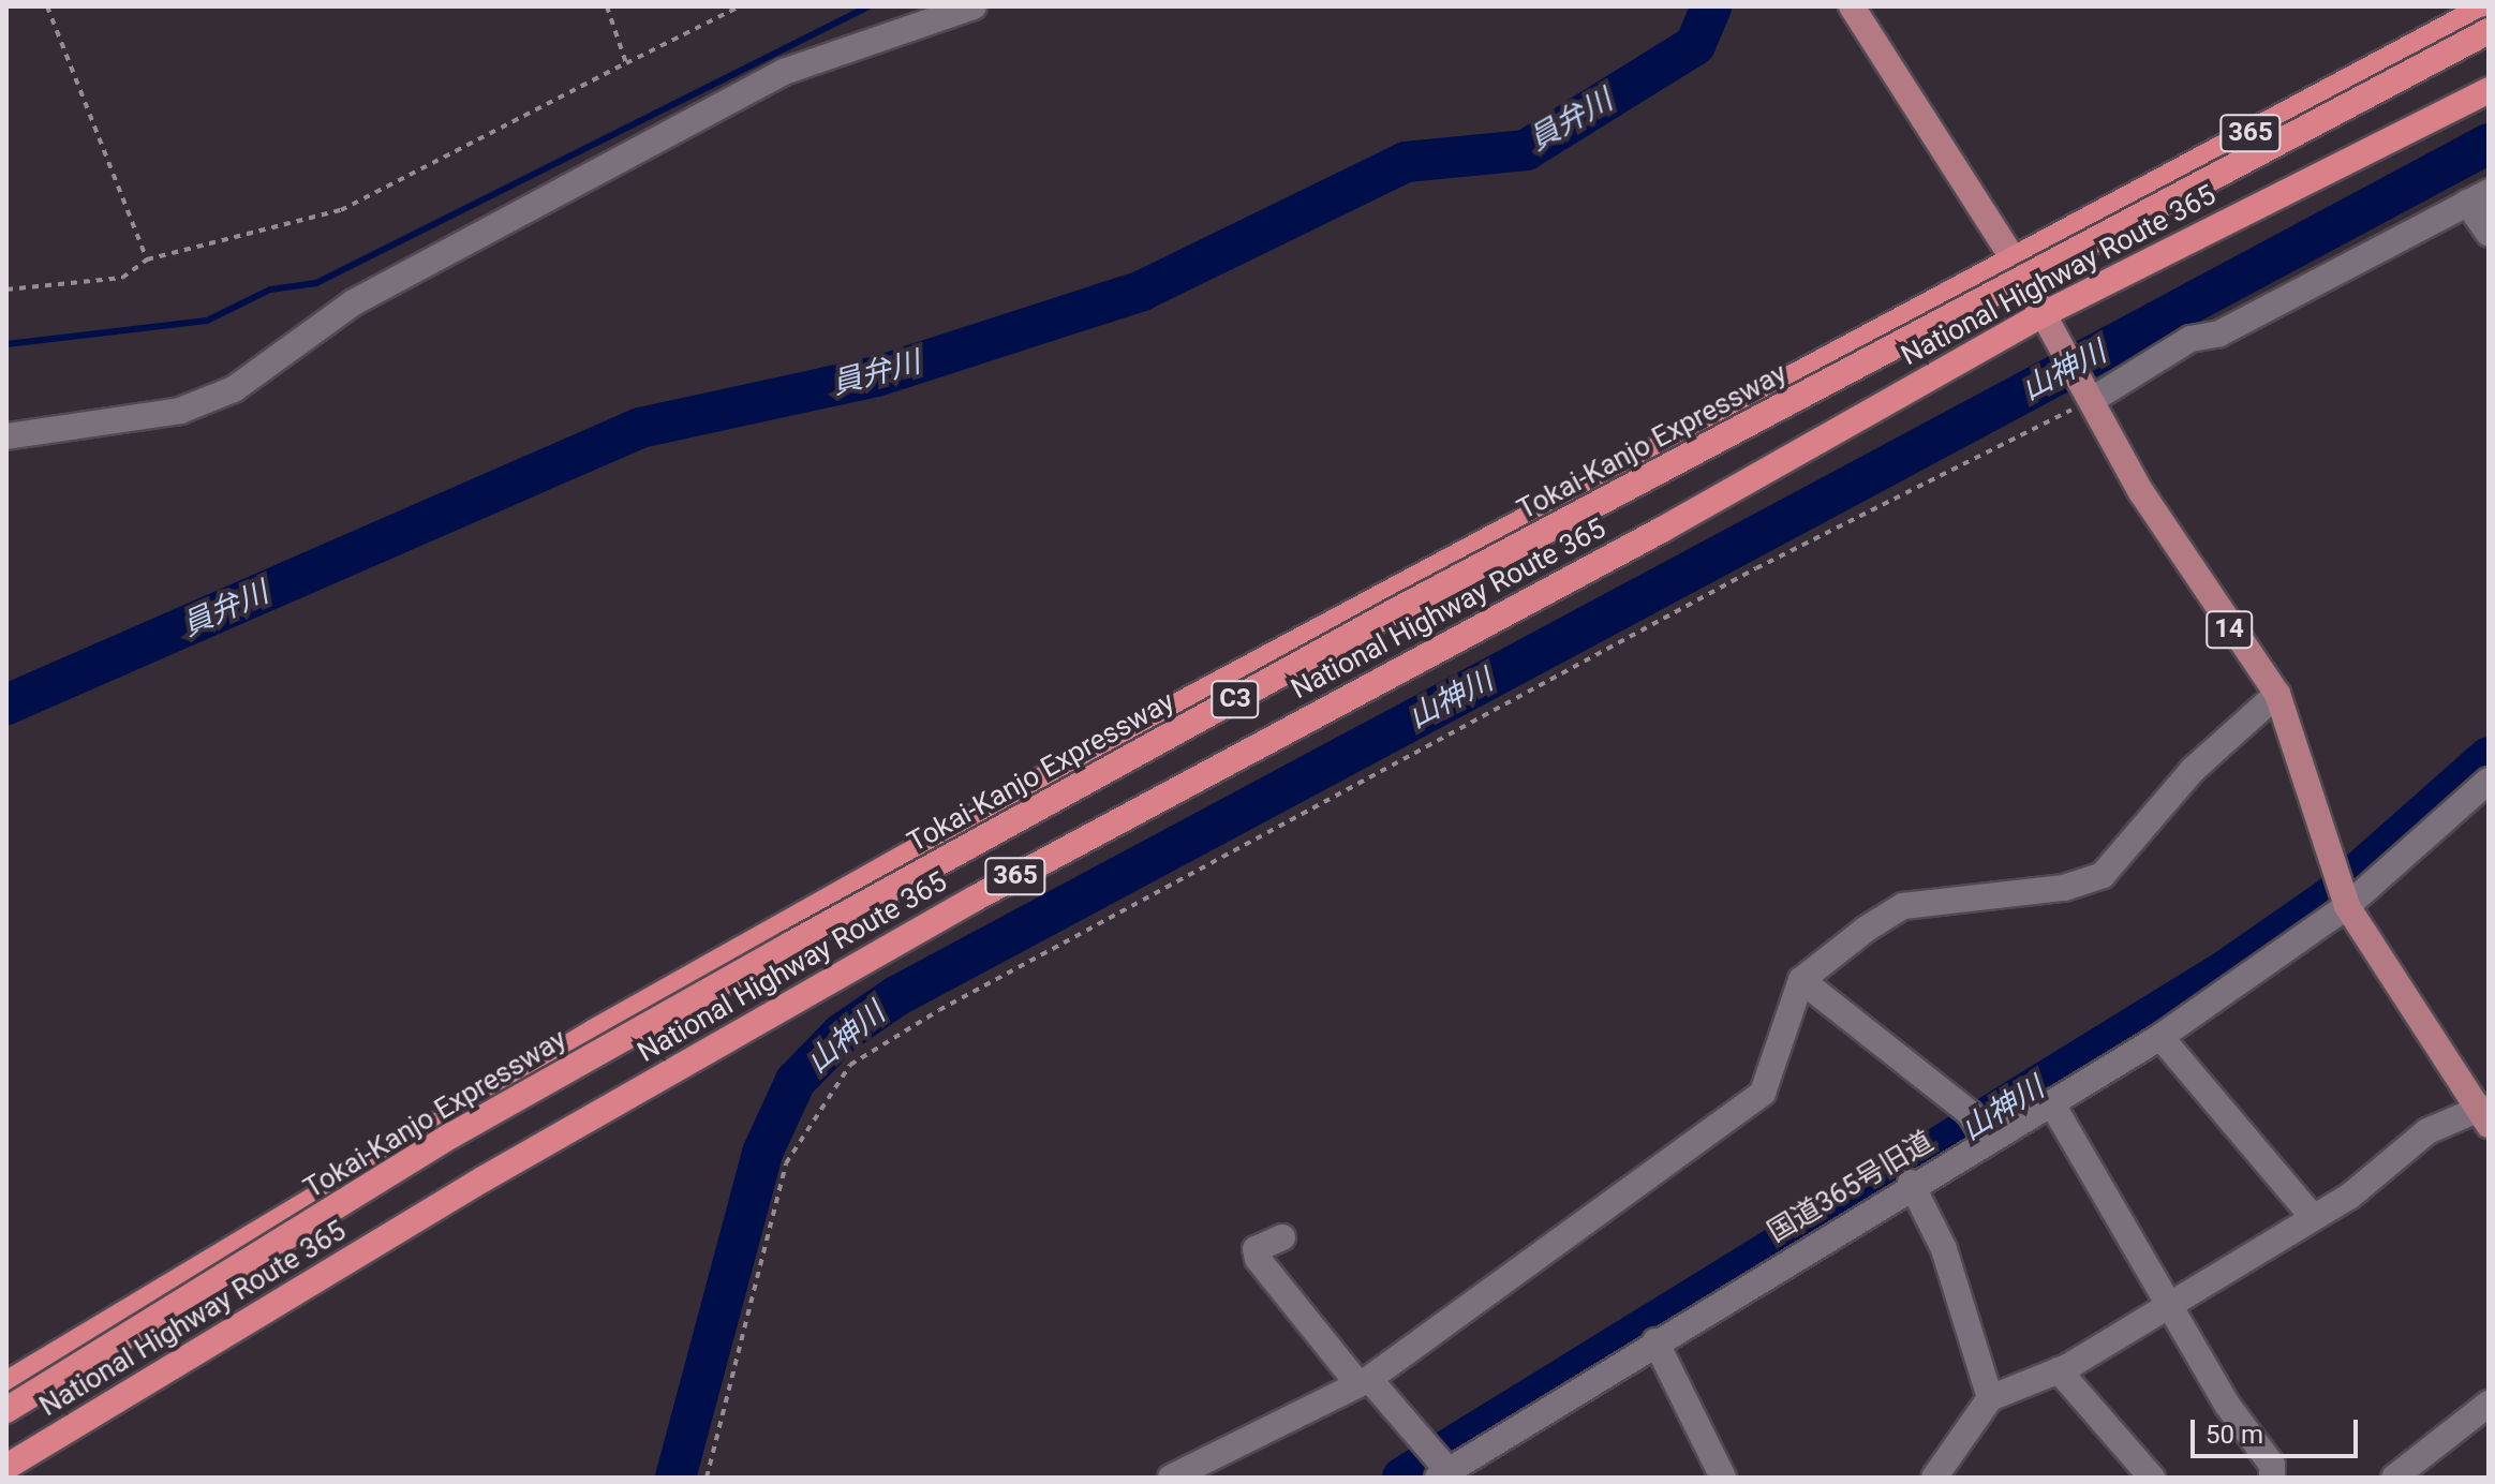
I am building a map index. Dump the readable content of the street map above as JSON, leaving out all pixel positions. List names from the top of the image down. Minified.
{"streets":{"highway":["365","National Highway Route 365","Tokai-Kanjo Expressway","C3"],"main road":["14"],"street":["国道365号旧道"]},"crossings":[["National Highway Route 365","14"],["14","国道365号旧道"]],"water":["員弁川","山神川"],"scale_bar":"50 m"}
